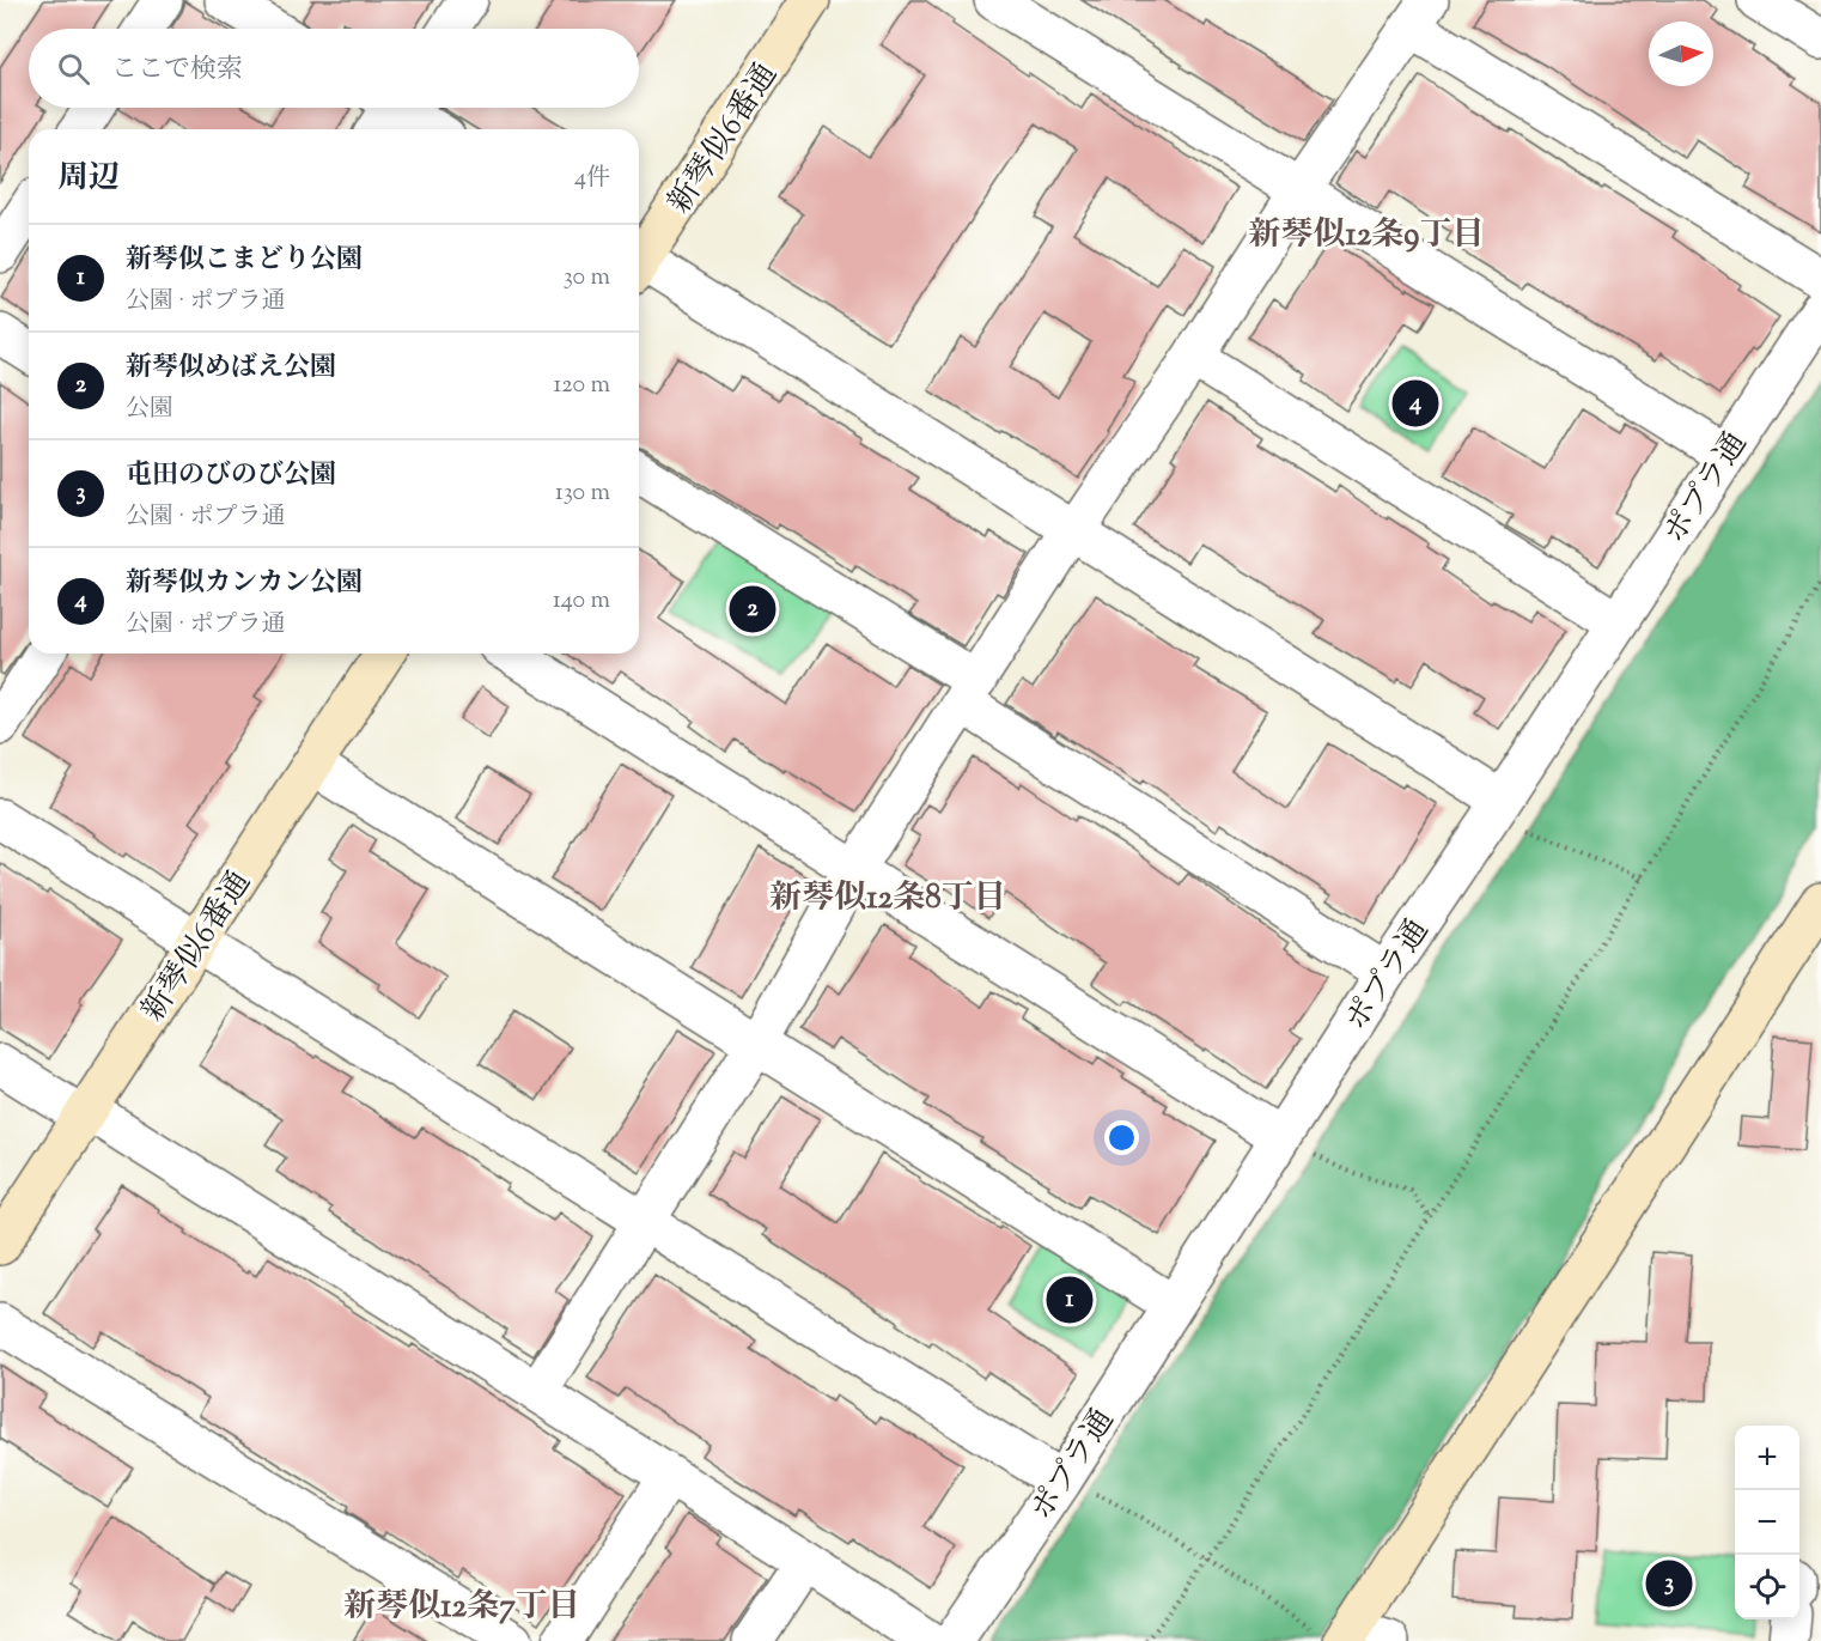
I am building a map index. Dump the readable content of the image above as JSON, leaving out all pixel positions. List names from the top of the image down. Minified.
{"streets":{"street":["新琴似6番通","ポプラ通"]},"districts":["新琴似12条9丁目","新琴似12条8丁目","新琴似12条7丁目"],"north":"right","page":{"search":"ここで検索","heading":["周辺","4件"],"list":[{"mark":"1","name":"新琴似こまどり公園","note":"公園 · ポプラ通","value":"30 m"},{"mark":"2","name":"新琴似めばえ公園","note":"公園","value":"120 m"},{"mark":"3","name":"屯田のびのび公園","note":"公園 · ポプラ通","value":"130 m"},{"mark":"4","name":"新琴似カンカン公園","note":"公園 · ポプラ通","value":"140 m"}],"pins":["4","2","1","3"],"map_buttons":["+","−"]}}
